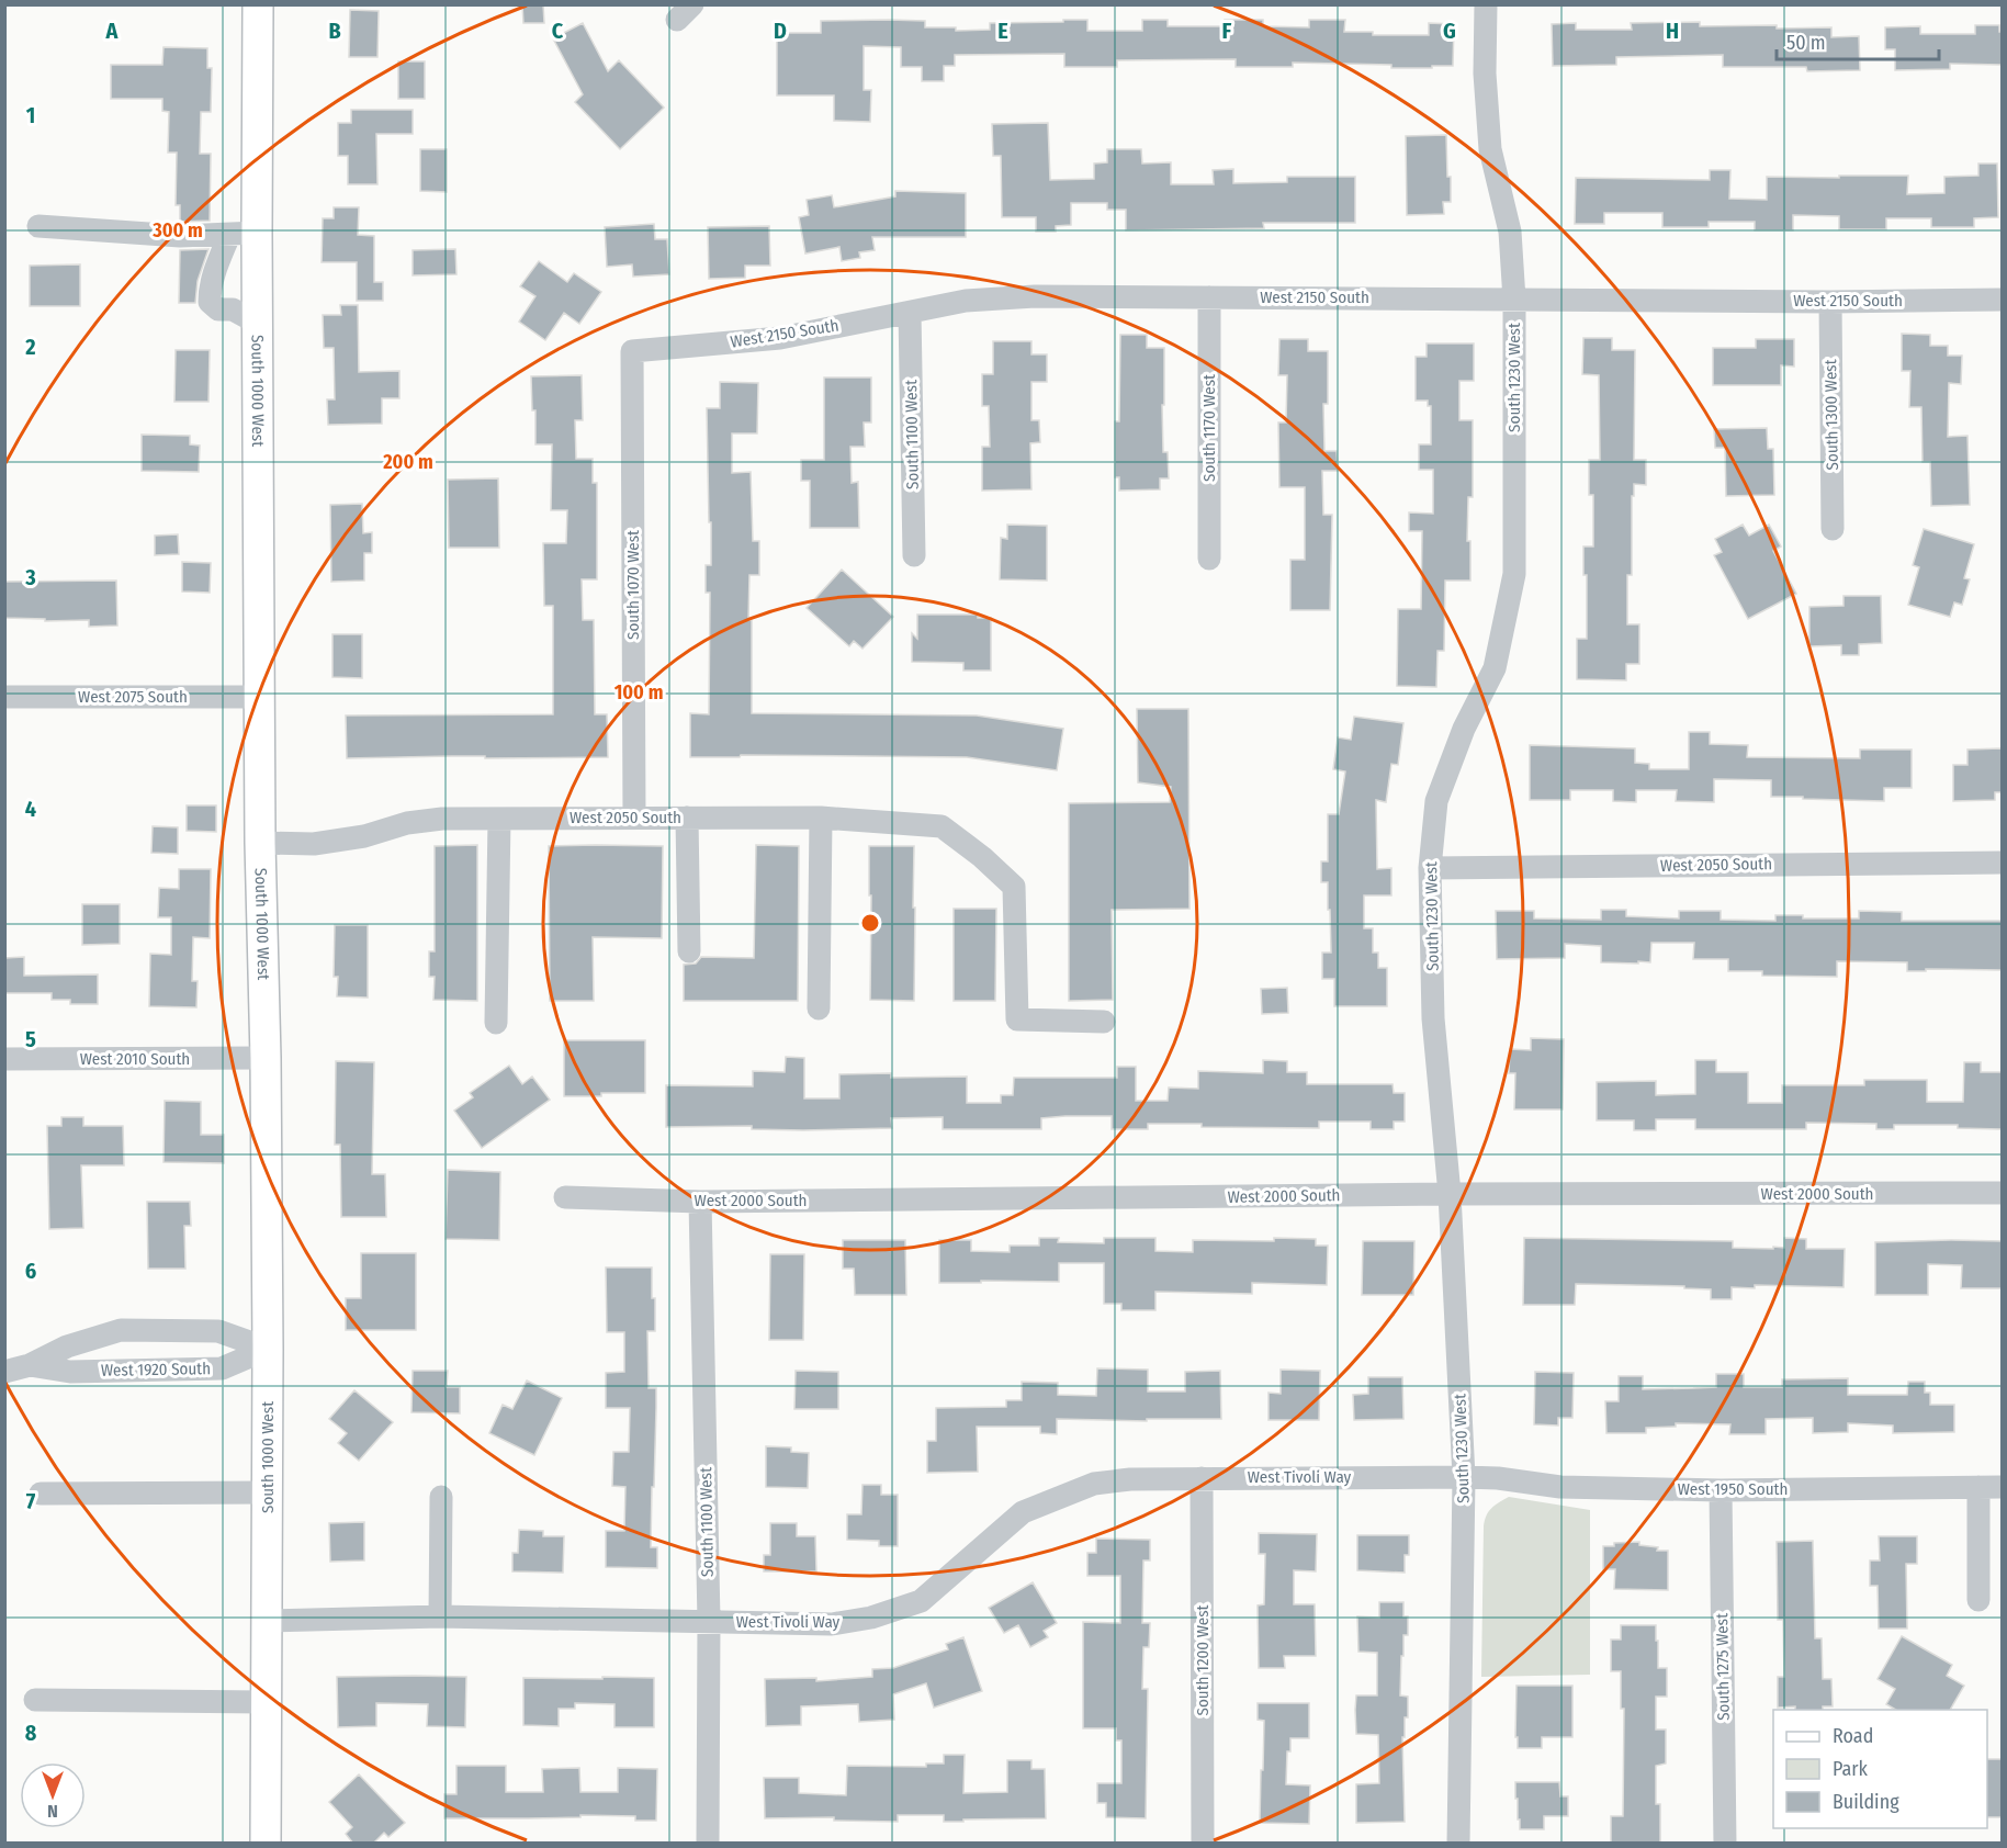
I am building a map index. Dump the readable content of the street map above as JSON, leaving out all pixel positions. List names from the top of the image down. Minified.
{"streets":{"main road":["South 1000 West"],"street":["West 2150 South","South 1230 West","South 1300 West","South 1170 West","South 1100 West","South 1070 West","West 2075 South","West 2050 South","West 2010 South","West 2000 South","West 1920 South","West Tivoli Way","West 1950 South","South 1200 West","South 1275 West"]},"crossings":[["West 2150 South","South 1230 West"],["West 2150 South","South 1300 West"],["West 2150 South","South 1170 West"],["West 2150 South","South 1100 West"],["West 2150 South","South 1070 West"],["South 1230 West","West 2050 South"],["South 1230 West","West 2000 South"],["South 1230 West","West Tivoli Way"],["South 1230 West","West 1950 South"],["South 1000 West","West 2075 South"],["South 1000 West","West 2050 South"],["South 1000 West","West 2010 South"],["South 1000 West","West 1920 South"],["South 1000 West","West Tivoli Way"],["South 1100 West","West 2000 South"],["South 1100 West","West Tivoli Way"],["South 1070 West","West 2050 South"],["West Tivoli Way","West 1950 South"],["West Tivoli Way","South 1200 West"],["West 1950 South","South 1275 West"]],"legend":["Road","Park","Building"],"scale_bar":"50 m","north":"bottom","grid":{"columns":["A","B","C","D","E","F","G","H"],"rows":["1","2","3","4","5","6","7","8"]},"rings":["300 m","200 m","100 m"]}
